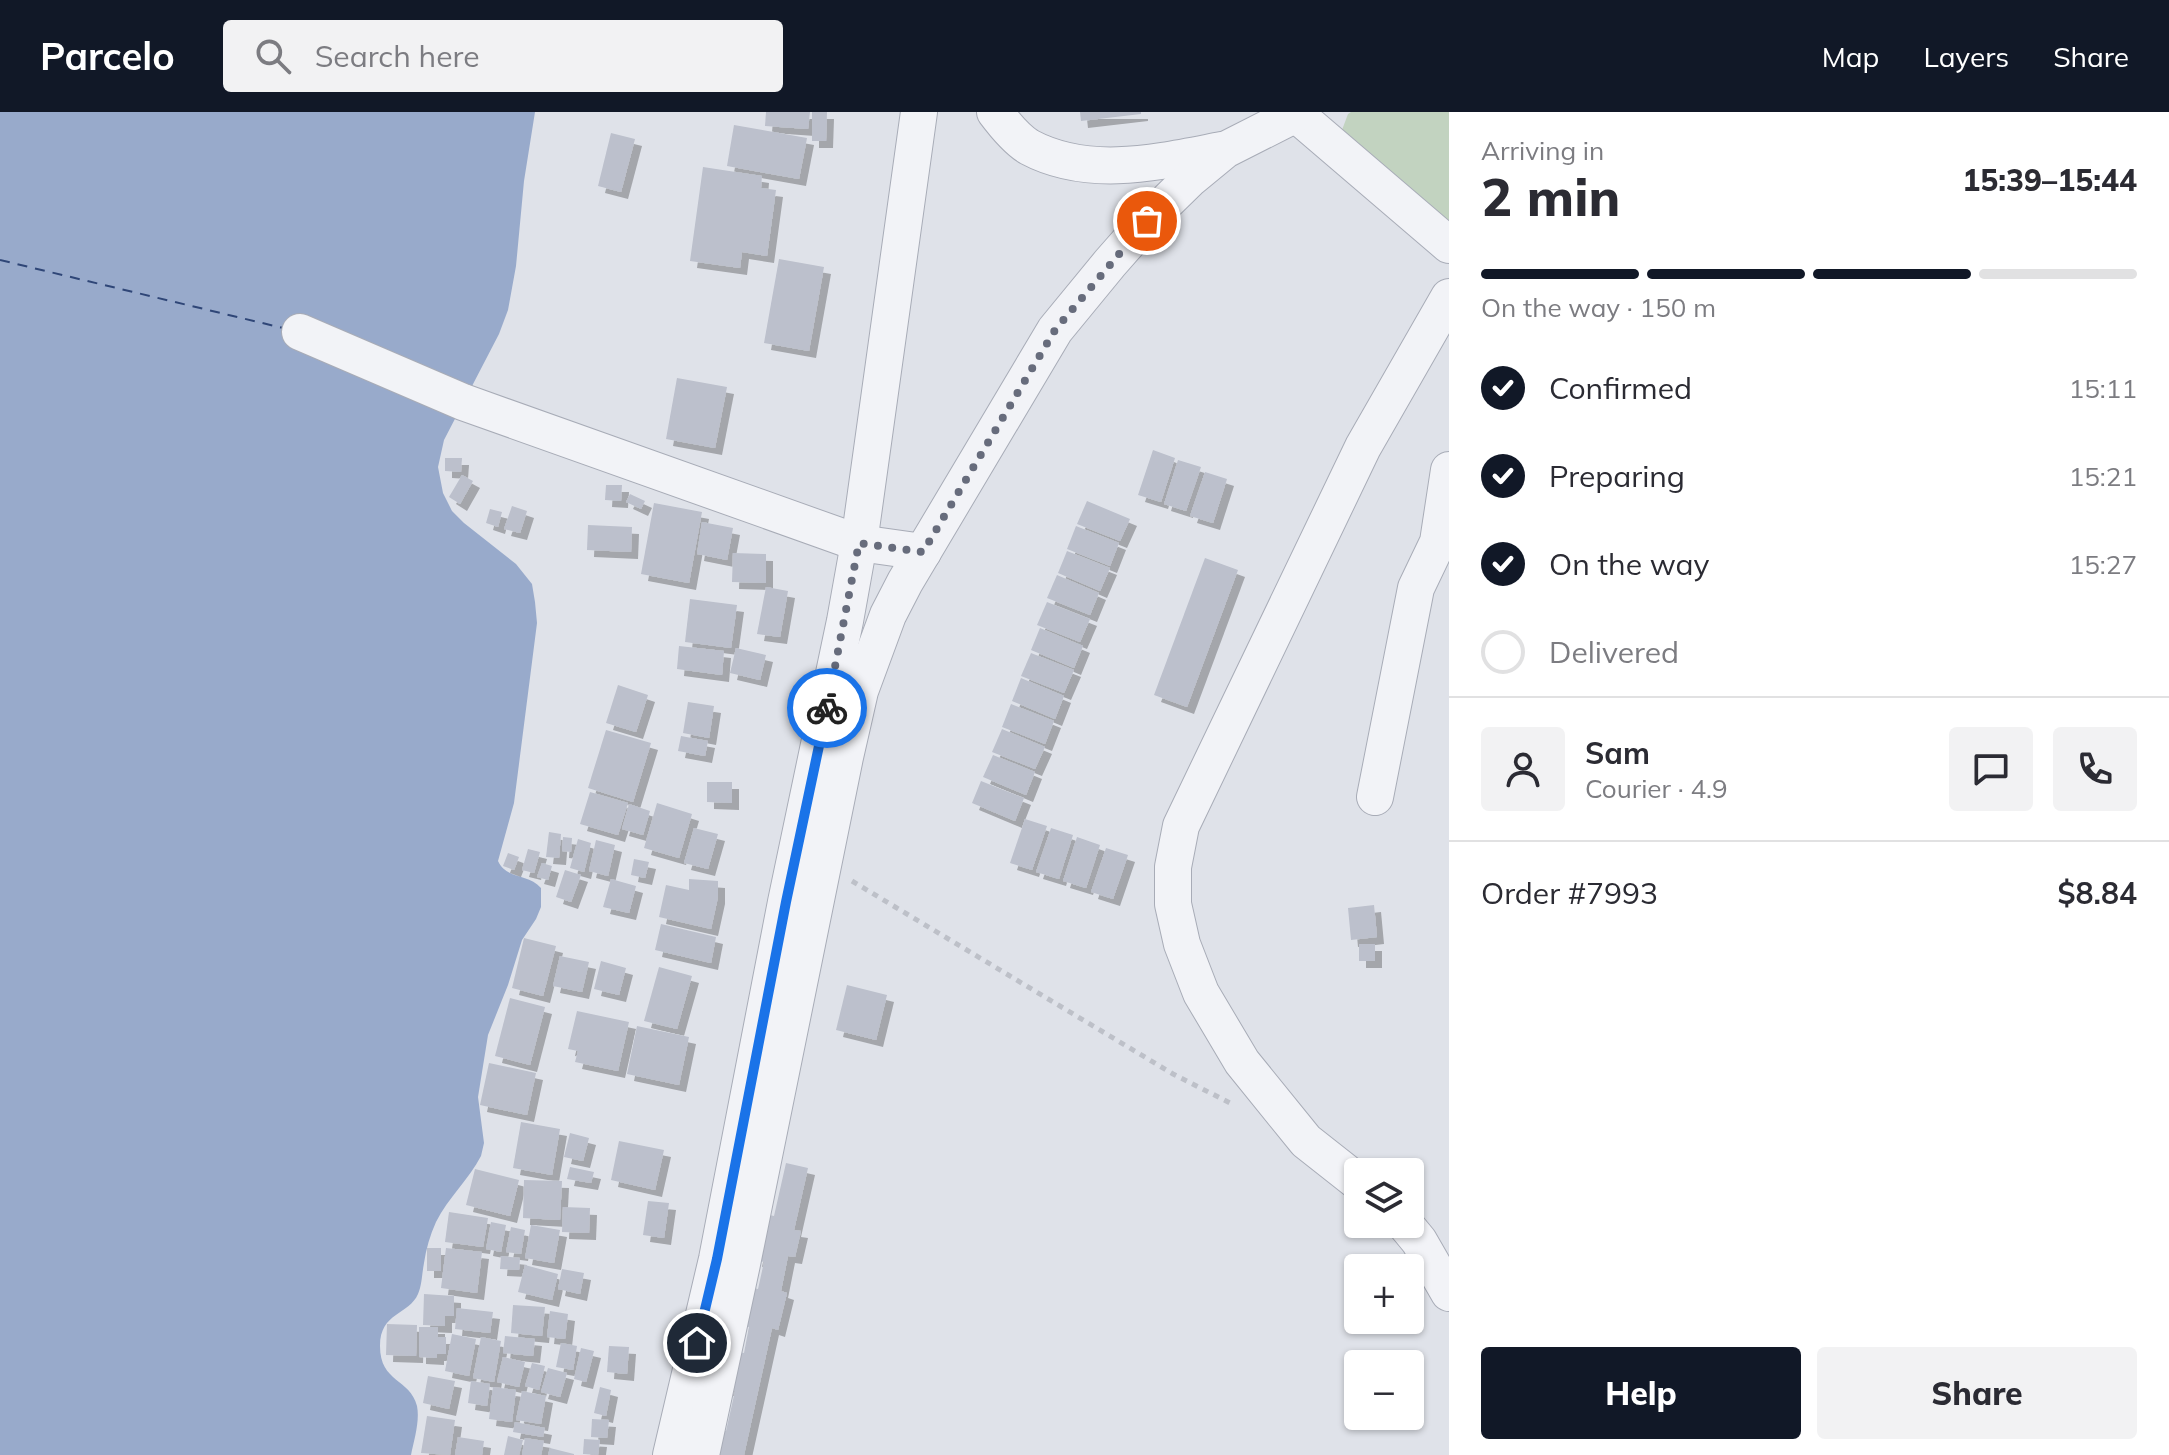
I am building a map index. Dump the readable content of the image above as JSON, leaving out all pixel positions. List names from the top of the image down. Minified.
{"page":{"header":"Parcelo","search":"Search here","nav":["Map","Layers","Share"],"heading":["2 min","Arriving in","15:39–15:44"],"panel":["Sam","Courier · 4.9","Order #7993","$8.84"],"bar":"On the way · 150 m","list":[["Confirmed","15:11"],["Preparing","15:21"],["On the way","15:27"],"Delivered"],"map_buttons":["+","−"],"buttons":["Help","Share"]}}
